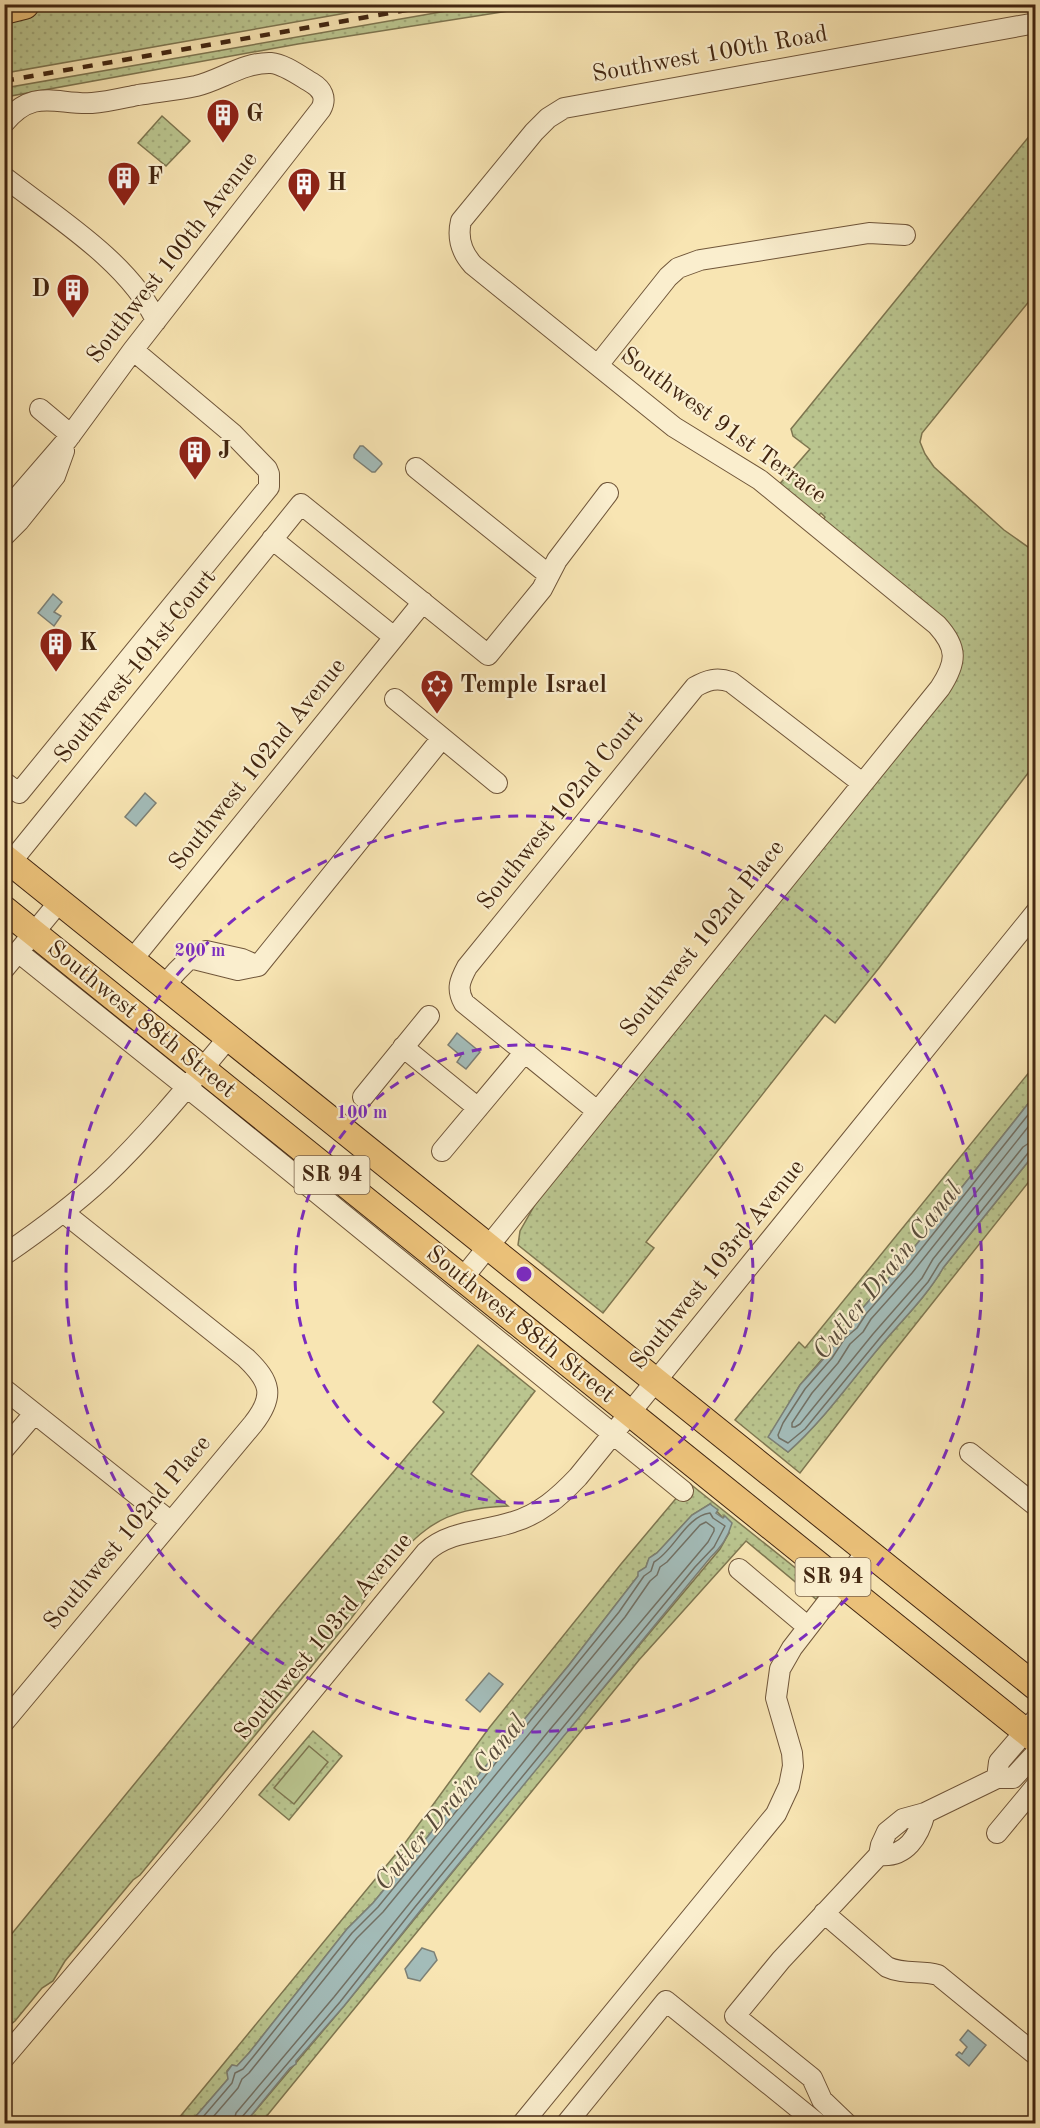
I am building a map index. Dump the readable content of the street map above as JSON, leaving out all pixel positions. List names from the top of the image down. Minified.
{"streets":{"main road":["Southwest 88th Street","SR 94"],"street":["Southwest 100th Road","Southwest 100th Avenue","Southwest 91st Terrace","Southwest 101st Court","Southwest 102nd Avenue","Southwest 102nd Court","Southwest 102nd Place","Southwest 103rd Avenue"]},"crossings":[["Southwest 100th Road","Southwest 91st Terrace"],["Southwest 91st Terrace","Southwest 102nd Place"],["Southwest 101st Court","Southwest 102nd Avenue"],["Southwest 101st Court","Southwest 88th Street"],["Southwest 102nd Avenue","Southwest 88th Street"],["Southwest 102nd Court","Southwest 102nd Place"],["Southwest 102nd Place","Southwest 88th Street"],["Southwest 88th Street","Southwest 103rd Avenue"]],"water":["Cutler Drain Canal"],"places":{"building":["G","F","H","D","J","K"],"synagogue":["Temple Israel"]},"rings":["200 m","100 m"]}
